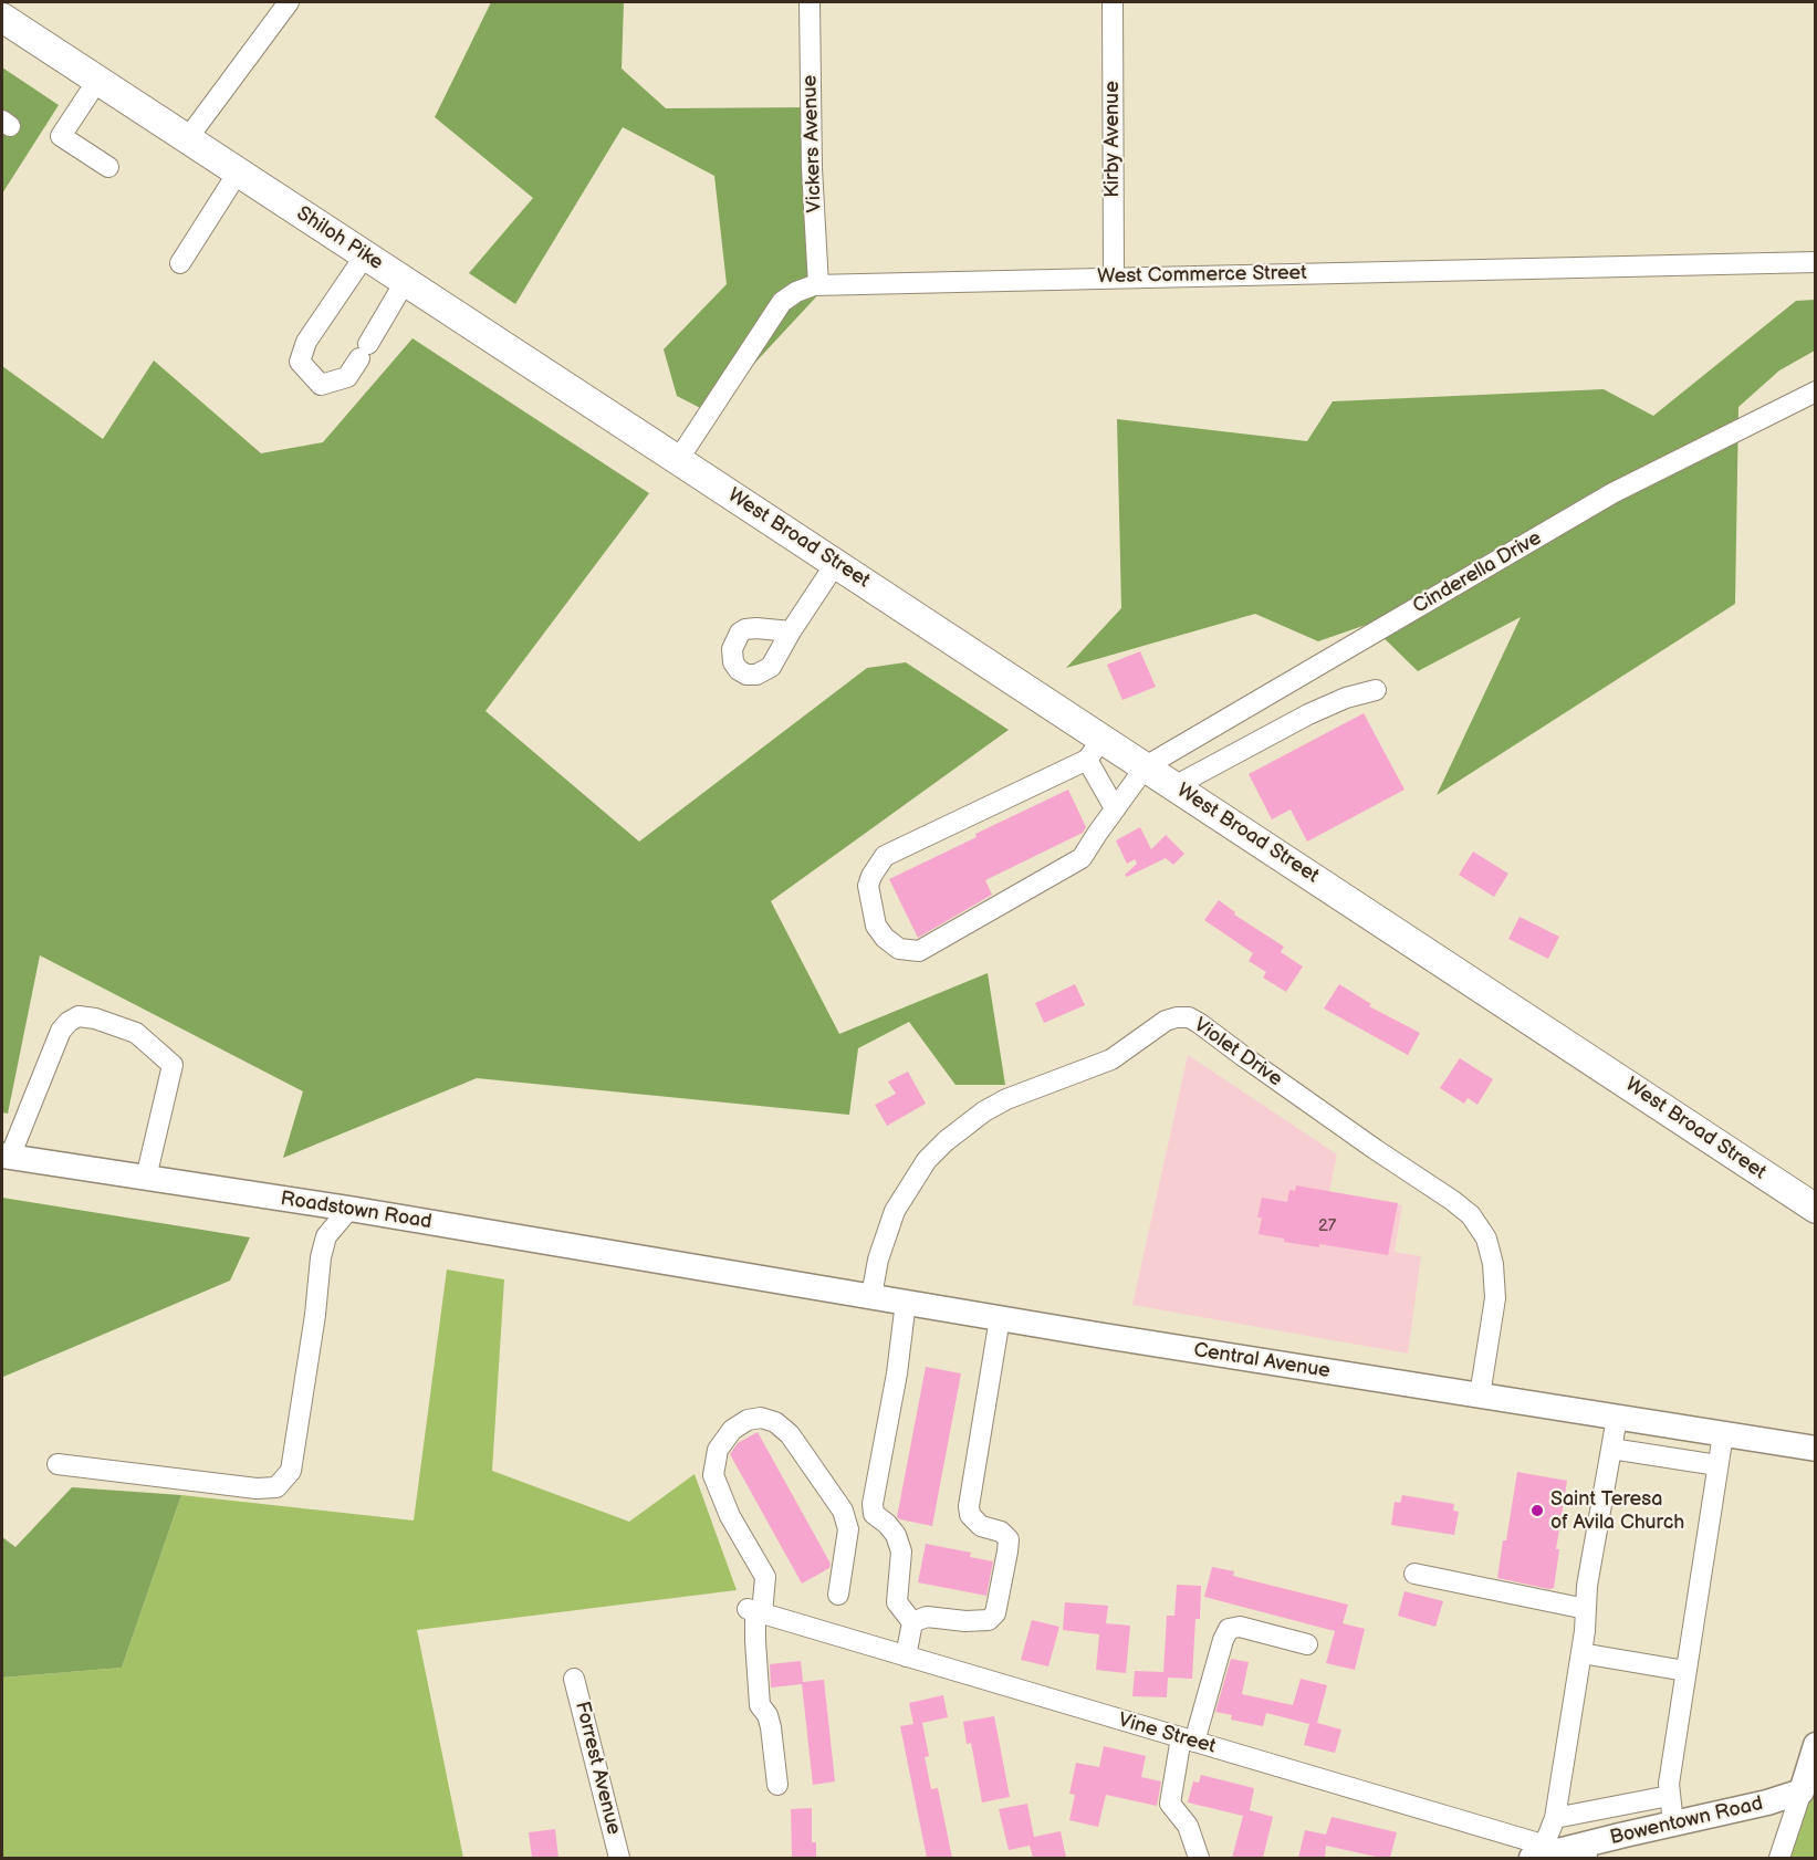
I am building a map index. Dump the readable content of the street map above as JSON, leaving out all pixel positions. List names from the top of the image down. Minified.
{"streets":{"highway":["Shiloh Pike","West Broad Street"],"main road":["Roadstown Road","Central Avenue","Bowentown Road"],"street":["Kirby Avenue","Vickers Avenue","West Commerce Street","Cinderella Drive","Violet Drive","Vine Street","Forrest Avenue"]},"crossings":[["Kirby Avenue","West Commerce Street"],["Vickers Avenue","West Commerce Street"],["Shiloh Pike","West Commerce Street"],["Shiloh Pike","West Broad Street"],["West Commerce Street","West Broad Street"],["West Broad Street","Cinderella Drive"],["Violet Drive","Central Avenue"],["Roadstown Road","Central Avenue"],["Vine Street","Bowentown Road"]],"places":["Saint Teresa of Avila Church"],"house_numbers":["27"]}
